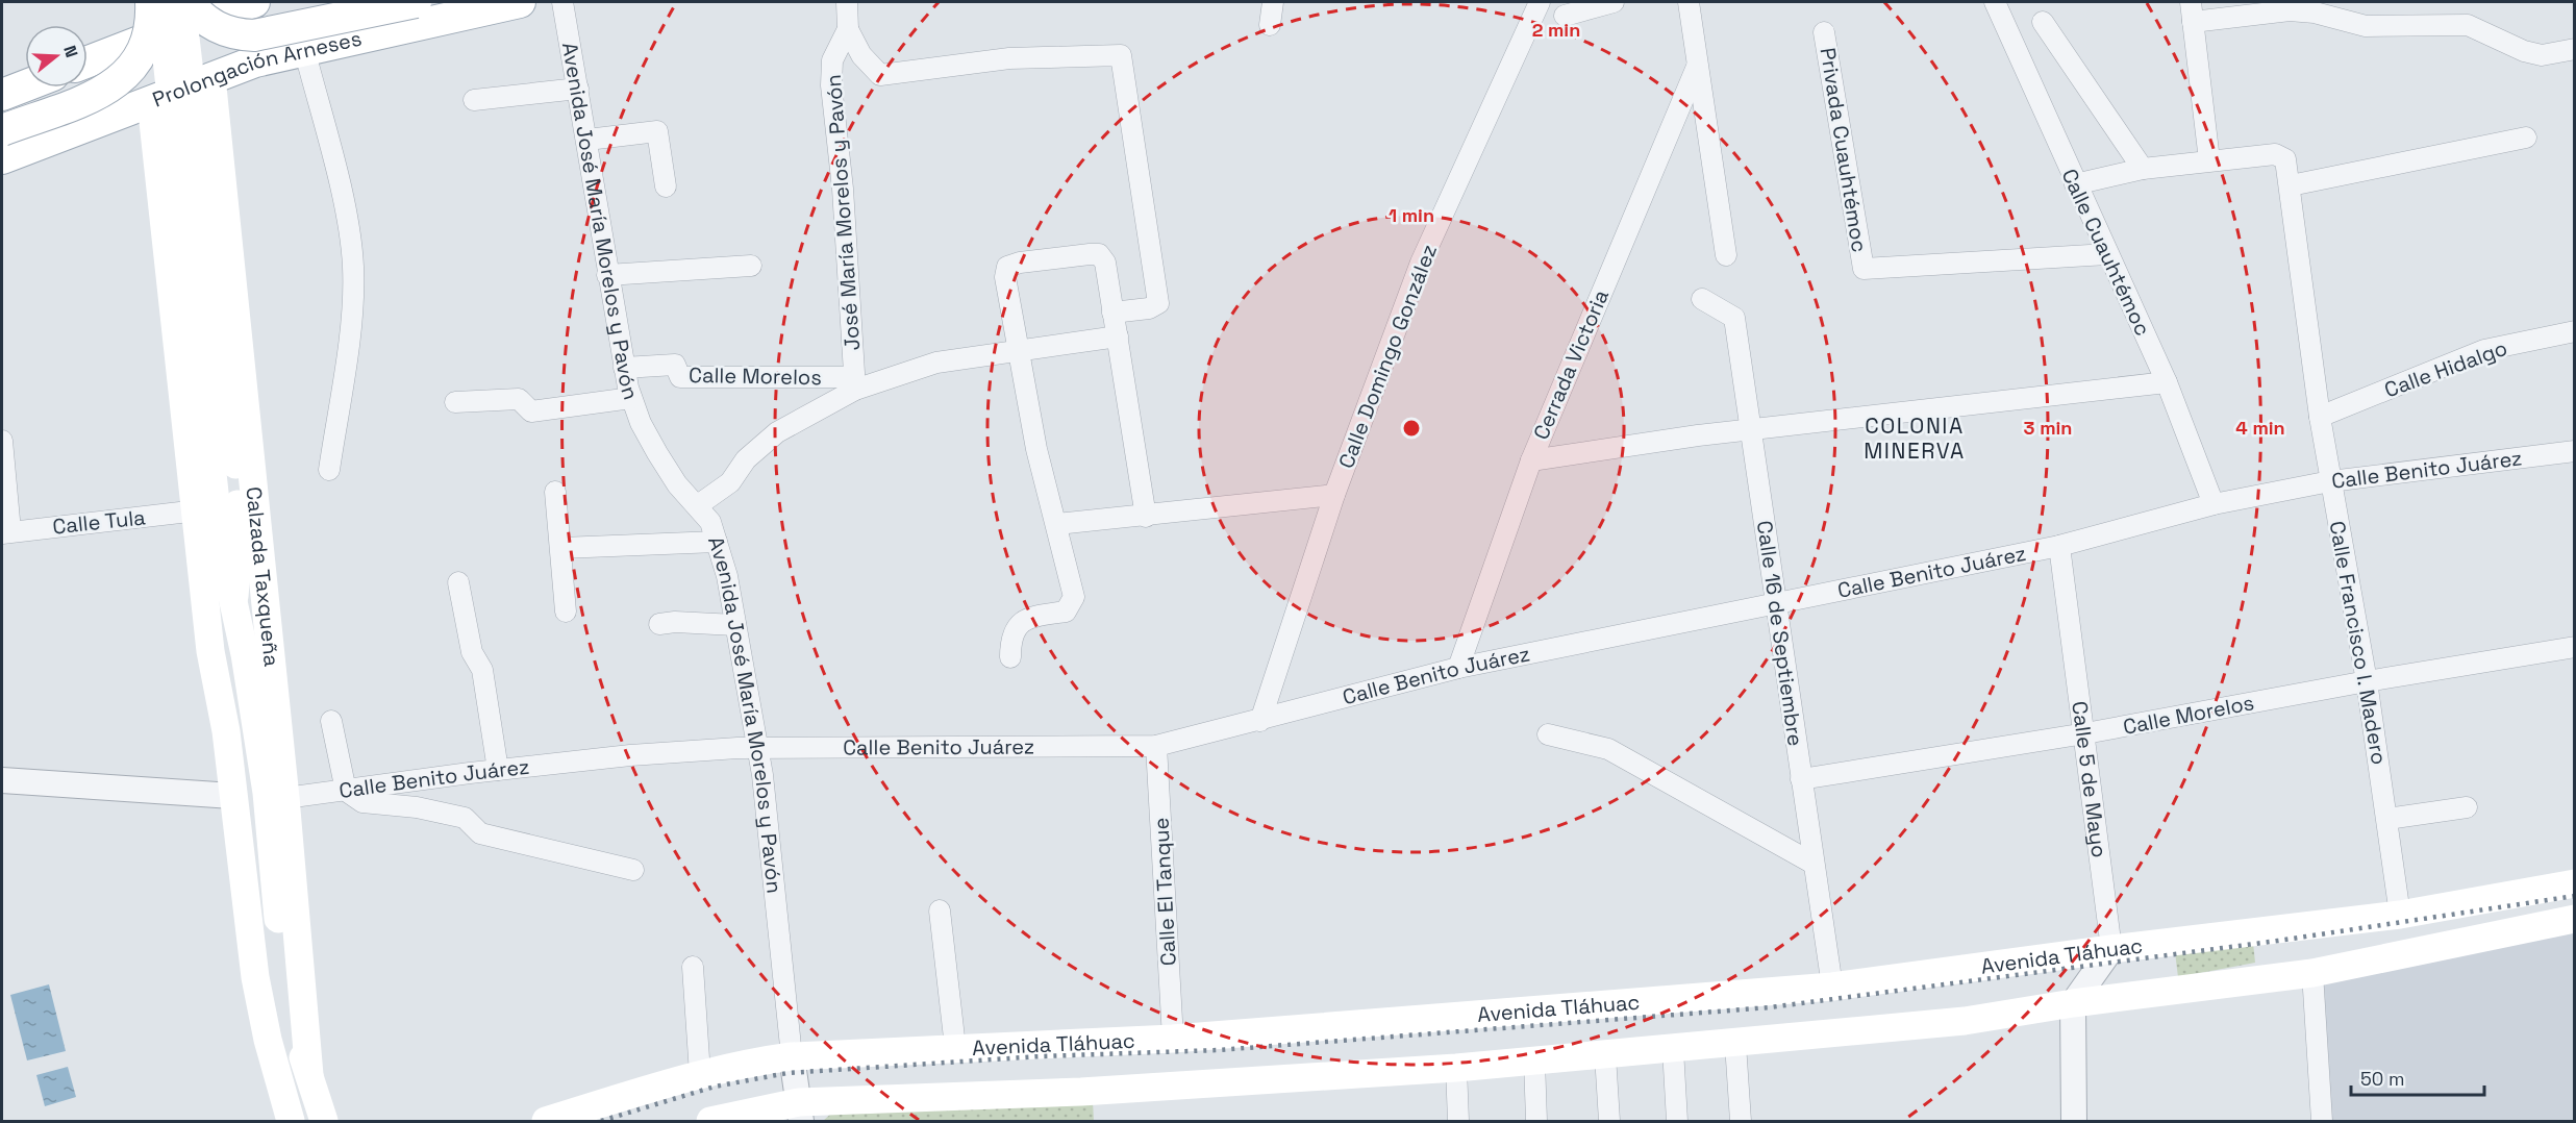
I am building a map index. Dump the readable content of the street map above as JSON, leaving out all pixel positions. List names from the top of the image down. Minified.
{"streets":{"main road":["Prolongación Arneses","Calzada Taxqueña","Avenida Tláhuac"],"street":["Privada Cuauhtémoc","José María Morelos y Pavón","Avenida José María Morelos y Pavón","Calle Cuauhtémoc","Calle Domingo González","Cerrada Victoria","Calle Hidalgo","Calle Morelos","Calle Benito Juárez","Calle Tula","Calle 16 de Septiembre","Calle Francisco I. Madero","Calle 5 de Mayo","Calle El Tanque"]},"crossings":[["Prolongación Arneses","Calzada Taxqueña"],["Privada Cuauhtémoc","Calle Cuauhtémoc"],["José María Morelos y Pavón","Calle Morelos"],["Avenida José María Morelos y Pavón","Calle Morelos"],["Avenida José María Morelos y Pavón","Calle Benito Juárez"],["Avenida José María Morelos y Pavón","Avenida Tláhuac"],["Calle Cuauhtémoc","Calle Benito Juárez"],["Calle Cuauhtémoc","Calle Francisco I. Madero"],["Calle Domingo González","Calle Benito Juárez"],["Cerrada Victoria","Calle Benito Juárez"],["Calle Hidalgo","Calle Francisco I. Madero"],["Calle Morelos","Calle 16 de Septiembre"],["Calle Morelos","Calle Francisco I. Madero"],["Calle Morelos","Calle 5 de Mayo"],["Calle Benito Juárez","Calzada Taxqueña"],["Calle Benito Juárez","Calle 16 de Septiembre"],["Calle Benito Juárez","Calle Francisco I. Madero"],["Calle Benito Juárez","Calle 5 de Mayo"],["Calle Benito Juárez","Calle El Tanque"],["Calle Tula","Calzada Taxqueña"],["Calle 16 de Septiembre","Avenida Tláhuac"],["Calle Francisco I. Madero","Avenida Tláhuac"],["Calle 5 de Mayo","Avenida Tláhuac"],["Calle El Tanque","Avenida Tláhuac"]],"districts":["COLONIA MINERVA"],"scale_bar":"50 m","north":"right","rings":["2 min","1 min","3 min","4 min"]}
